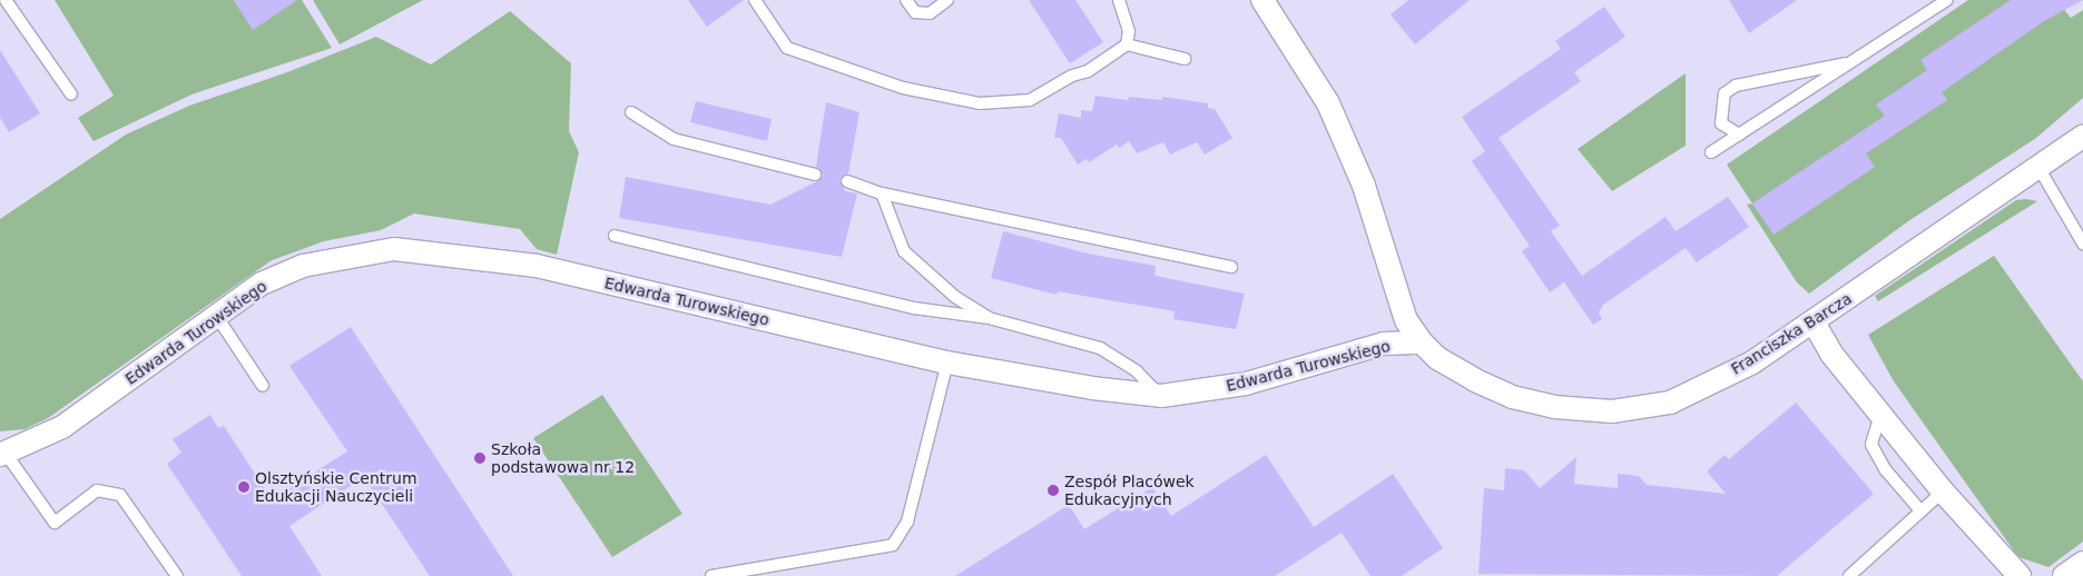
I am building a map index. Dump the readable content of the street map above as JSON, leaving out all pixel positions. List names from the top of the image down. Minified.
{"streets":{"street":["Edwarda Turowskiego","Franciszka Barcza"]},"crossings":[["Edwarda Turowskiego","Franciszka Barcza"]],"places":["Szkoła podstawowa nr 12","Olsztyńskie Centrum Edukacji Nauczycieli","Zespół Placówek Edukacyjnych"]}
